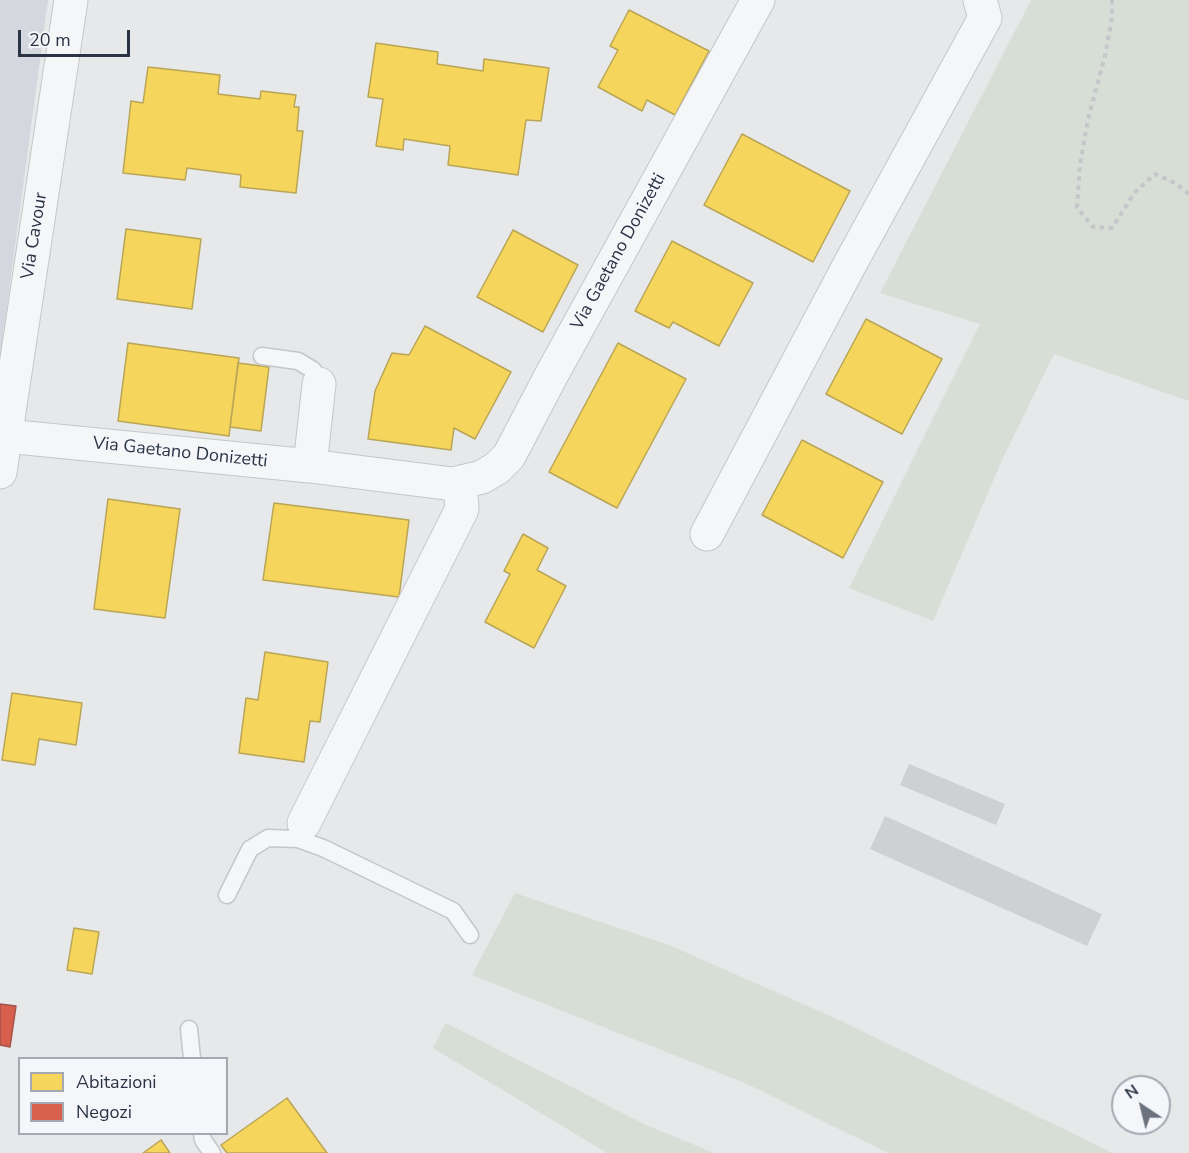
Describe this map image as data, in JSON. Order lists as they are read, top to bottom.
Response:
{
  "streets": {
    "street": ["Via Cavour", "Via Gaetano Donizetti"]
  },
  "crossings": [
    ["Via Cavour", "Via Gaetano Donizetti"]
  ],
  "legend": ["Abitazioni", "Negozi"],
  "scale_bar": "20 m",
  "north": "top left"
}
